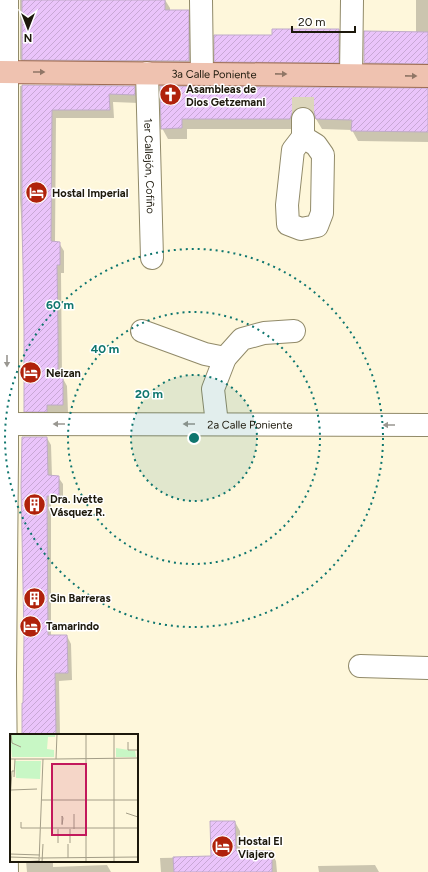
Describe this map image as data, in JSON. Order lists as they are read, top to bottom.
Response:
{
  "streets": {
    "main road": ["3a Calle Poniente"],
    "street": ["1er Callejón, Cofiño", "2a Calle Poniente"]
  },
  "crossings": [
    ["3a Calle Poniente", "1er Callejón, Cofiño"]
  ],
  "one_way": ["3a Calle Poniente", "2a Calle Poniente"],
  "places": {
    "church": ["Asambleas de Dios Getzemani"],
    "hotel": [
      "Hostal Imperial",
      "Neizan",
      "Tamarindo",
      "Hostal El Viajero"
    ],
    "building": ["Dra. Ivette Vásquez R.", "Sin Barreras"]
  },
  "scale_bar": "20 m",
  "north": "bottom",
  "rings": ["60 m", "40 m", "20 m"]
}
